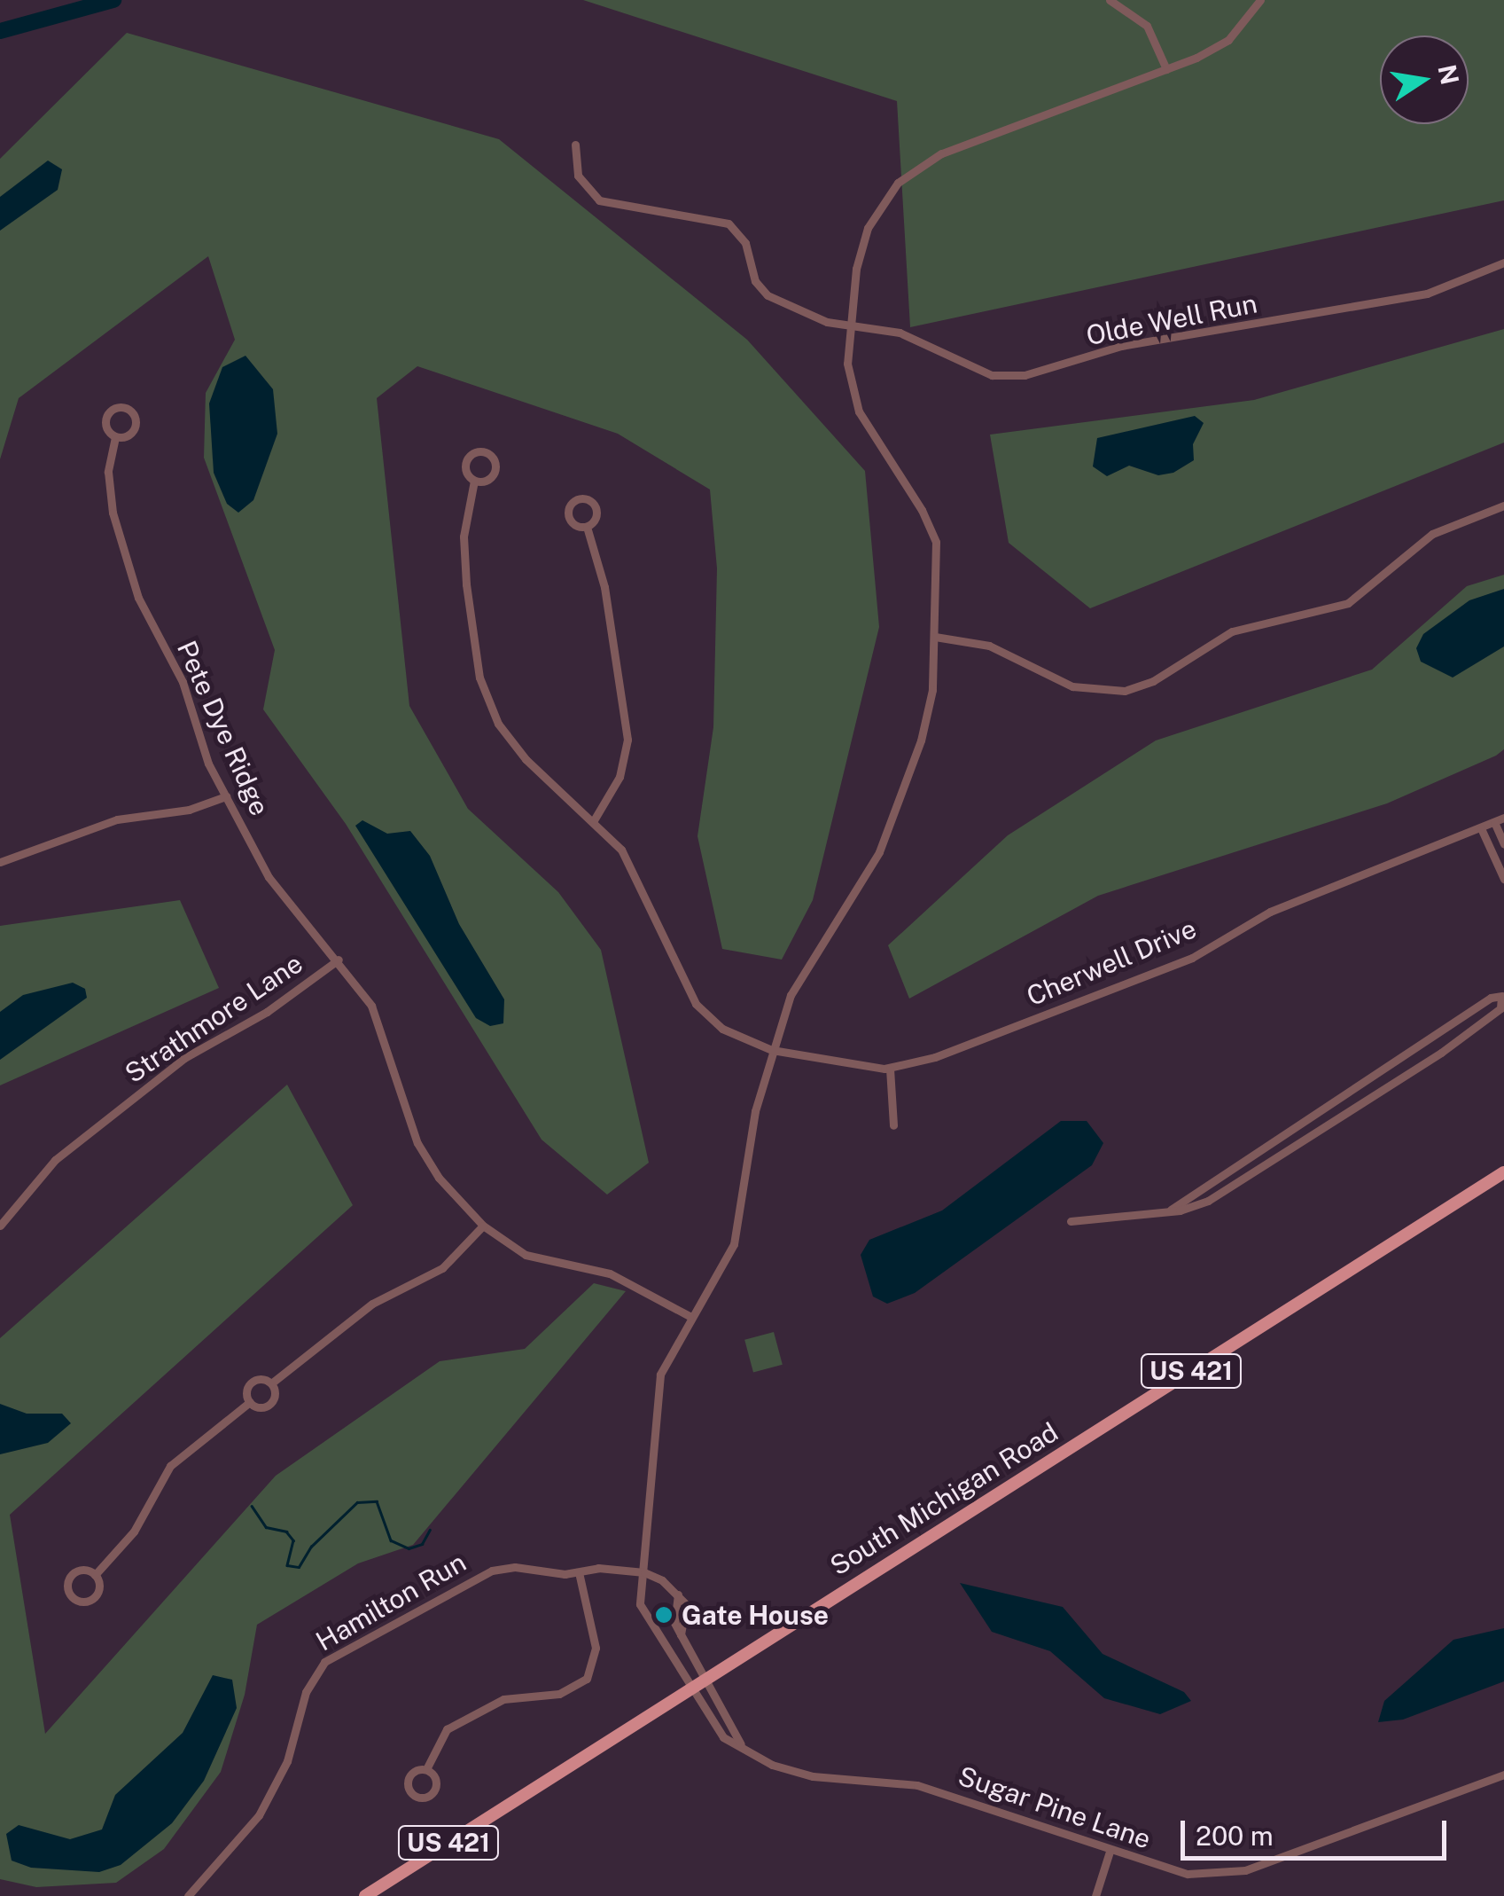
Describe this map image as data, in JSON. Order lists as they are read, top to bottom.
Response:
{
  "streets": {
    "main road": ["US 421", "South Michigan Road"],
    "street": [
      "Olde Well Run",
      "Pete Dye Ridge",
      "Cherwell Drive",
      "Strathmore Lane",
      "Hamilton Run",
      "Sugar Pine Lane"
    ]
  },
  "crossings": [
    ["Olde Well Run", "Sugar Pine Lane"],
    ["Pete Dye Ridge", "Strathmore Lane"],
    ["Pete Dye Ridge", "Sugar Pine Lane"],
    ["Cherwell Drive", "Sugar Pine Lane"],
    ["South Michigan Road", "Sugar Pine Lane"],
    ["Hamilton Run", "Sugar Pine Lane"]
  ],
  "places": ["Gate House"],
  "scale_bar": "200 m",
  "north": "right"
}
